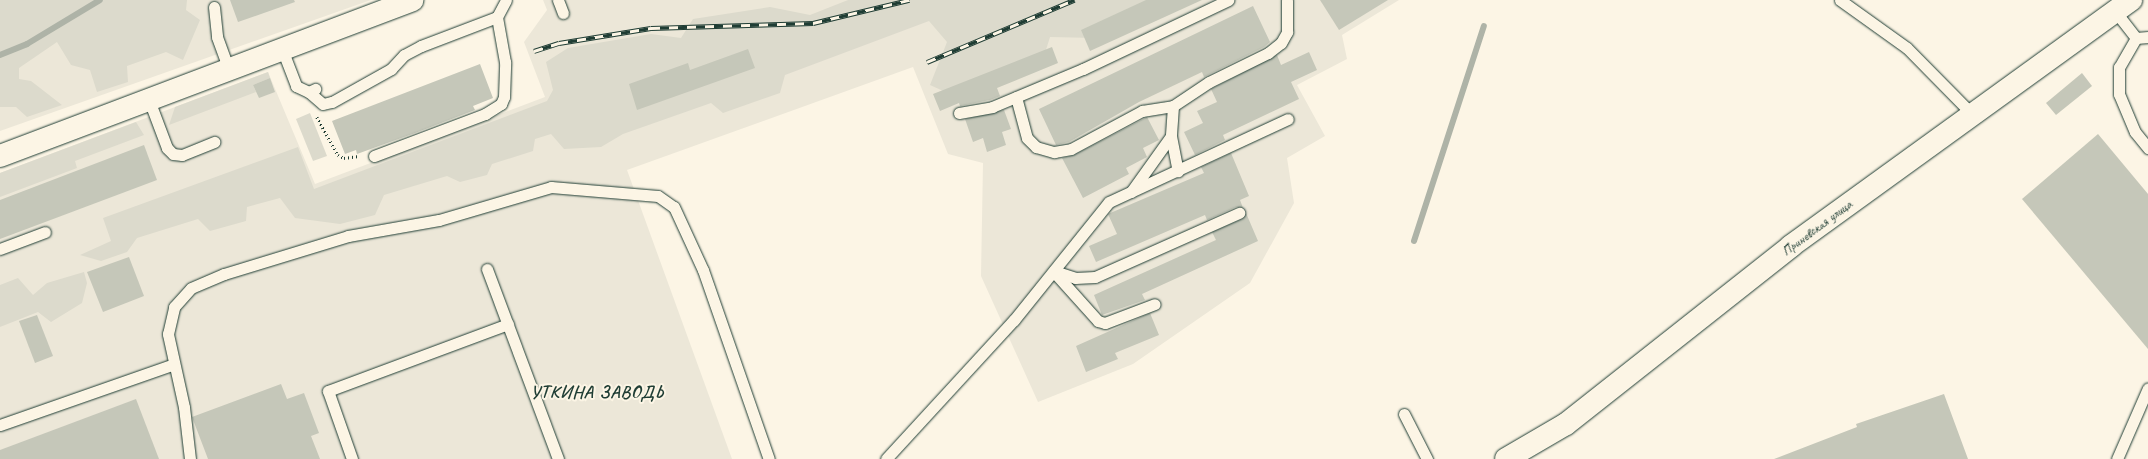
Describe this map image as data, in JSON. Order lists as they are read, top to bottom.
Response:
{
  "streets": {
    "street": ["Приневская улица"]
  },
  "districts": ["УТКИНА ЗАВОДЬ"]
}
